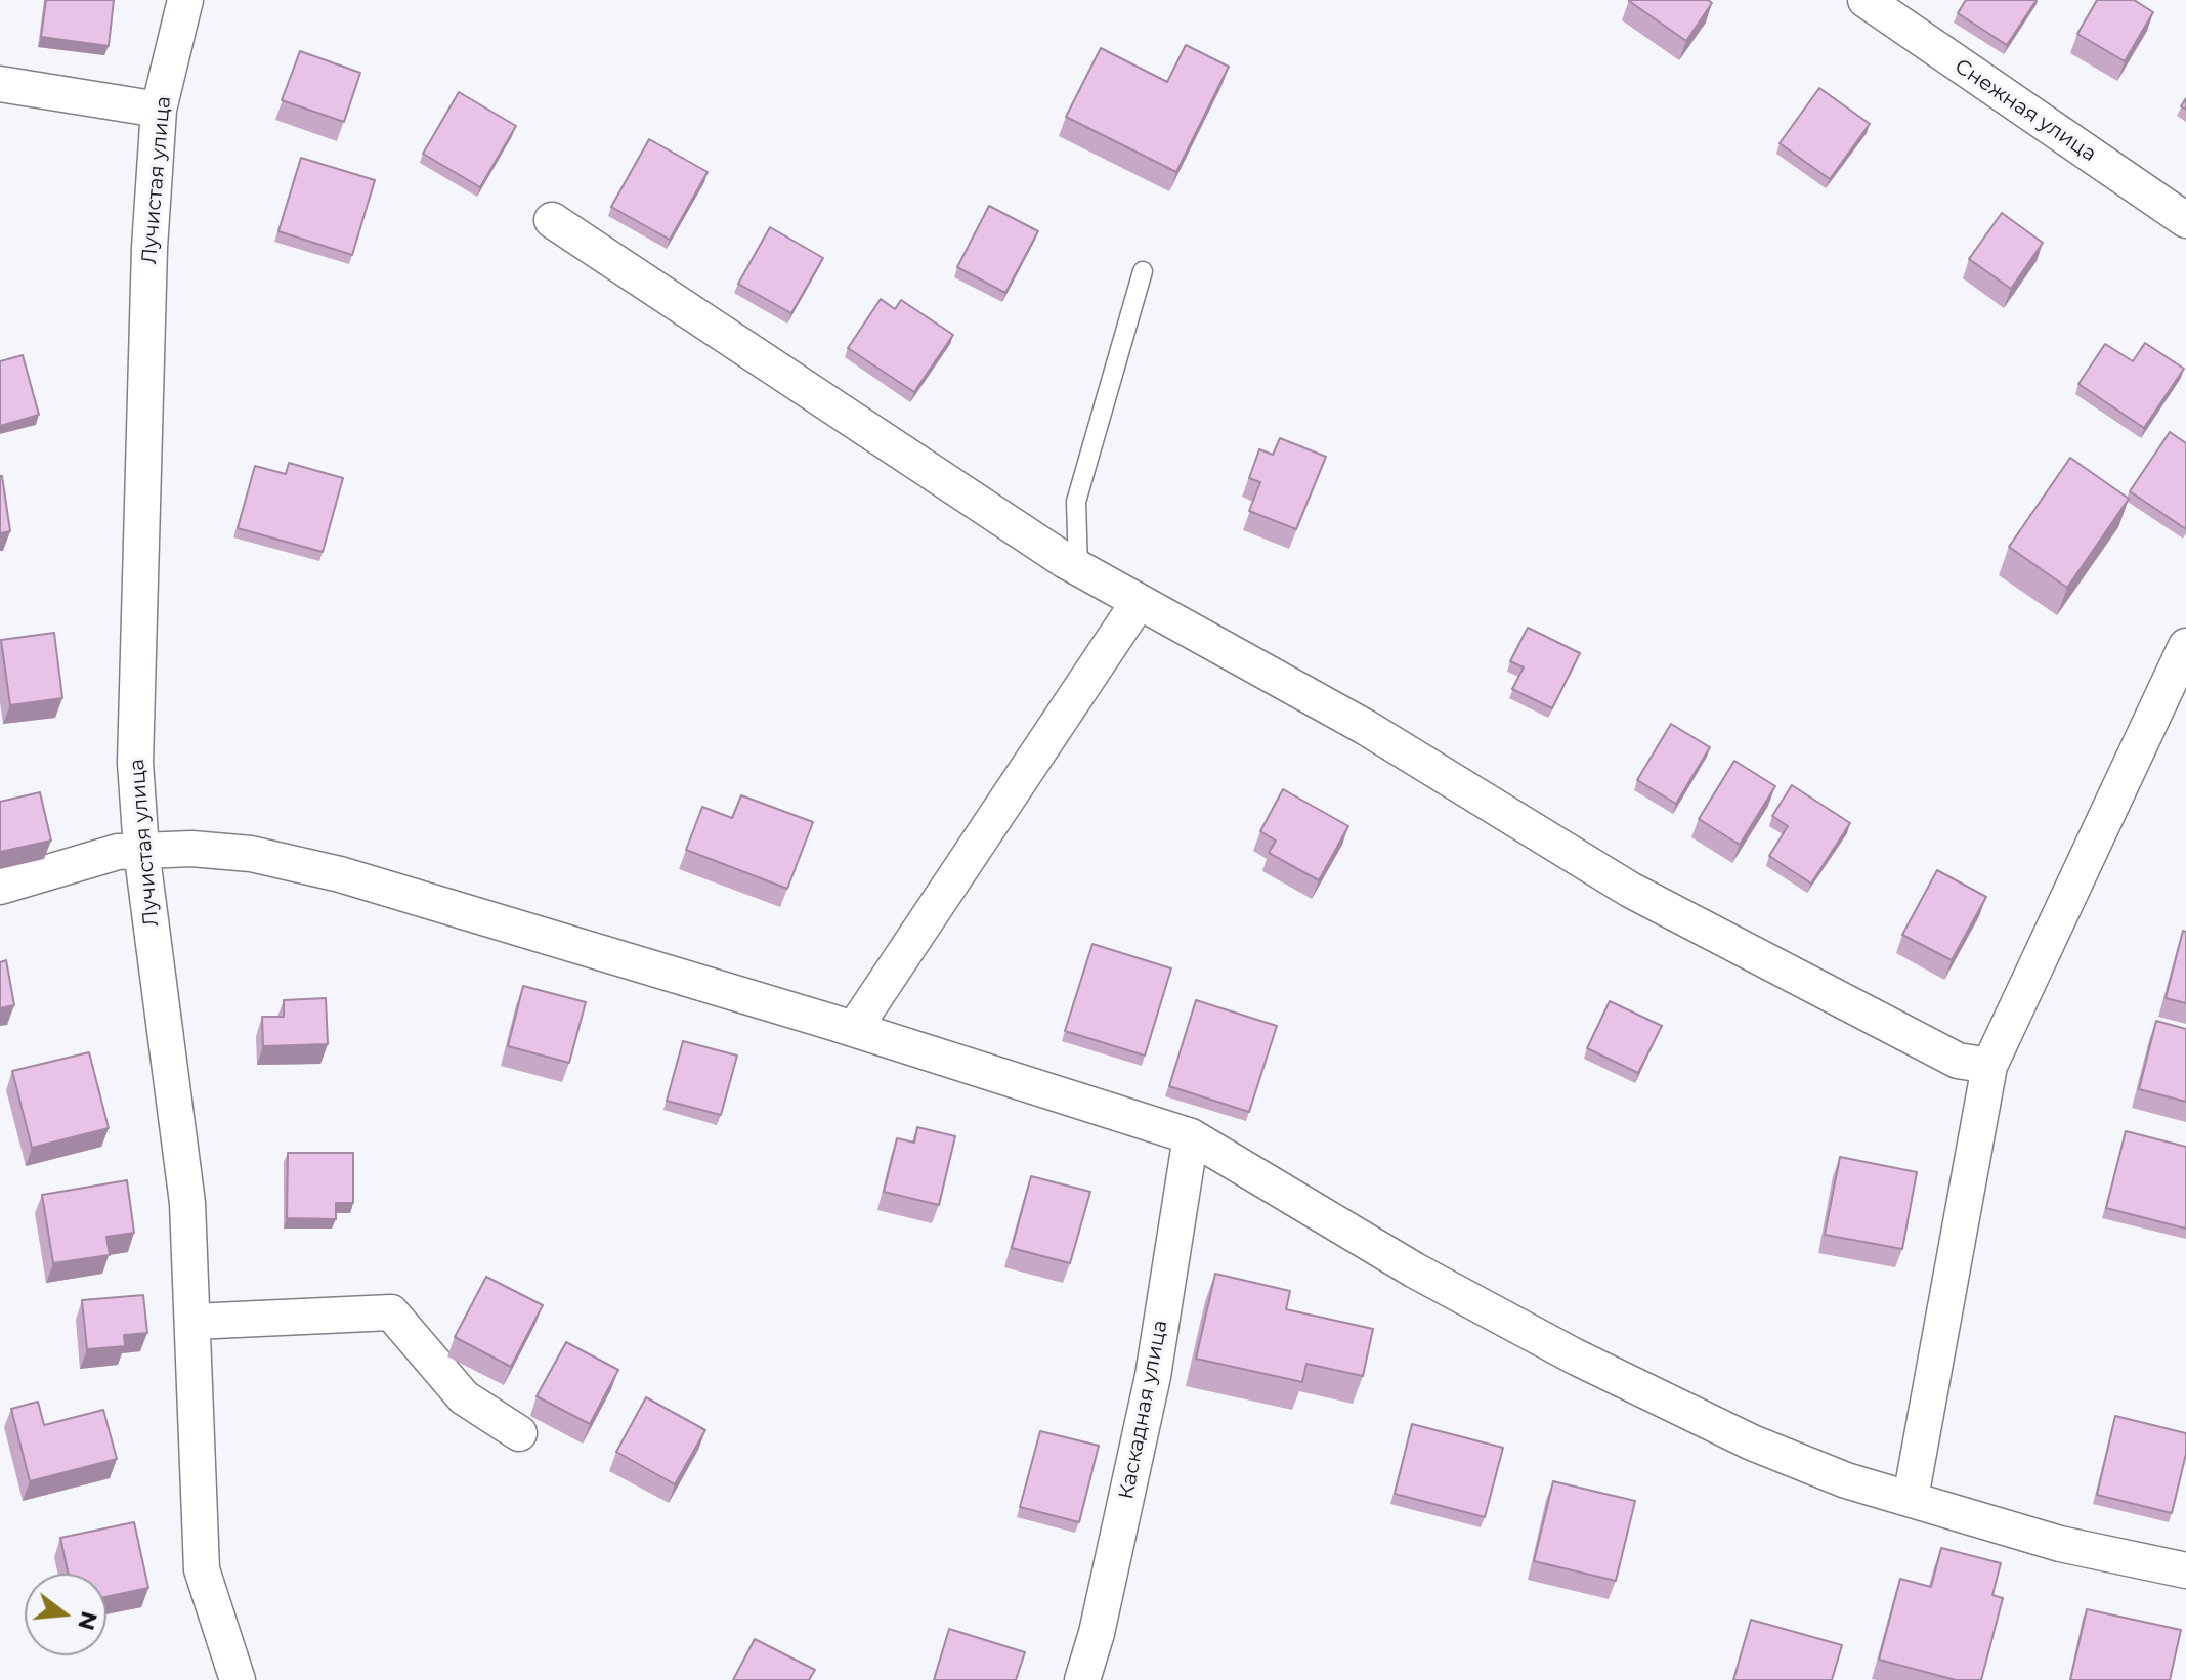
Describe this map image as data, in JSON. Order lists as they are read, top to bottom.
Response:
{
  "streets": {
    "street": ["Снежная улица", "Лучистая улица", "Каскадная улица"]
  },
  "north": "right"
}
